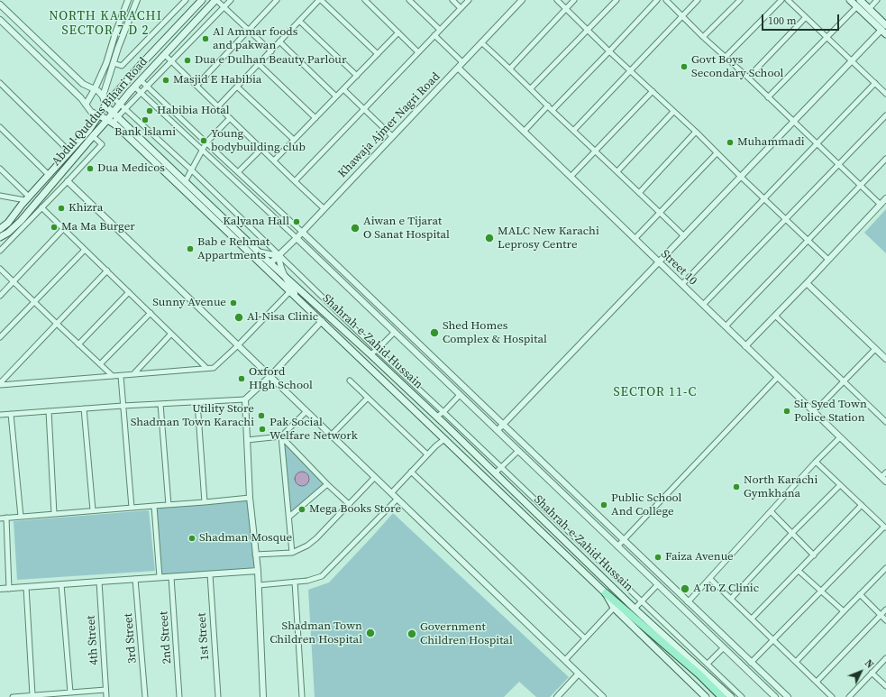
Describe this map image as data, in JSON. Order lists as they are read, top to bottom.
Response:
{
  "streets": {
    "main road": ["Abdul Quddus Bihari Road", "Shahrah-e-Zahid Hussain"],
    "street": [
      "Khawaja Ajmer Nagri Road",
      "Street 10",
      "1st Street",
      "2nd Street",
      "3rd Street",
      "4th Street"
    ]
  },
  "crossings": [
    ["Abdul Quddus Bihari Road", "Shahrah-e-Zahid Hussain"],
    ["Khawaja Ajmer Nagri Road", "Street 10"],
    ["Khawaja Ajmer Nagri Road", "Shahrah-e-Zahid Hussain"]
  ],
  "districts": ["NORTH KARACHI SECTOR 7 D 2", "SECTOR 11-C"],
  "places": [
    "Al Ammar foods and pakwan",
    "Dua e Dulhan Beauty Parlour",
    "Govt Boys Secondary School",
    "Masjid E Habibia",
    "Habibia Hotal",
    "Bank lslami",
    "Young bodybuilding club",
    "Muhammadi",
    "Dua Medicos",
    "Khizra",
    "Kalyana Hall",
    "Ma Ma Burger",
    "Aiwan e Tijarat O Sanat Hospital",
    "MALC New Karachi Leprosy Centre",
    "Bab e Rehmat Appartments",
    "Sunny Avenue",
    "Al-Nisa Clinic",
    "Shed Homes Complex & Hospital",
    "Oxford HIgh School",
    "Sir Syed Town Police Station",
    "Utility Store Shadman Town Karachi",
    "Pak Social Welfare Network",
    "North Karachi Gymkhana",
    "Public School And College",
    "Mega Books Store",
    "Shadman Mosque",
    "Faiza Avenue",
    "A To Z Clinic",
    "Shadman Town Children Hospital",
    "Government Children Hospital"
  ],
  "scale_bar": "100 m",
  "north": "top right"
}
